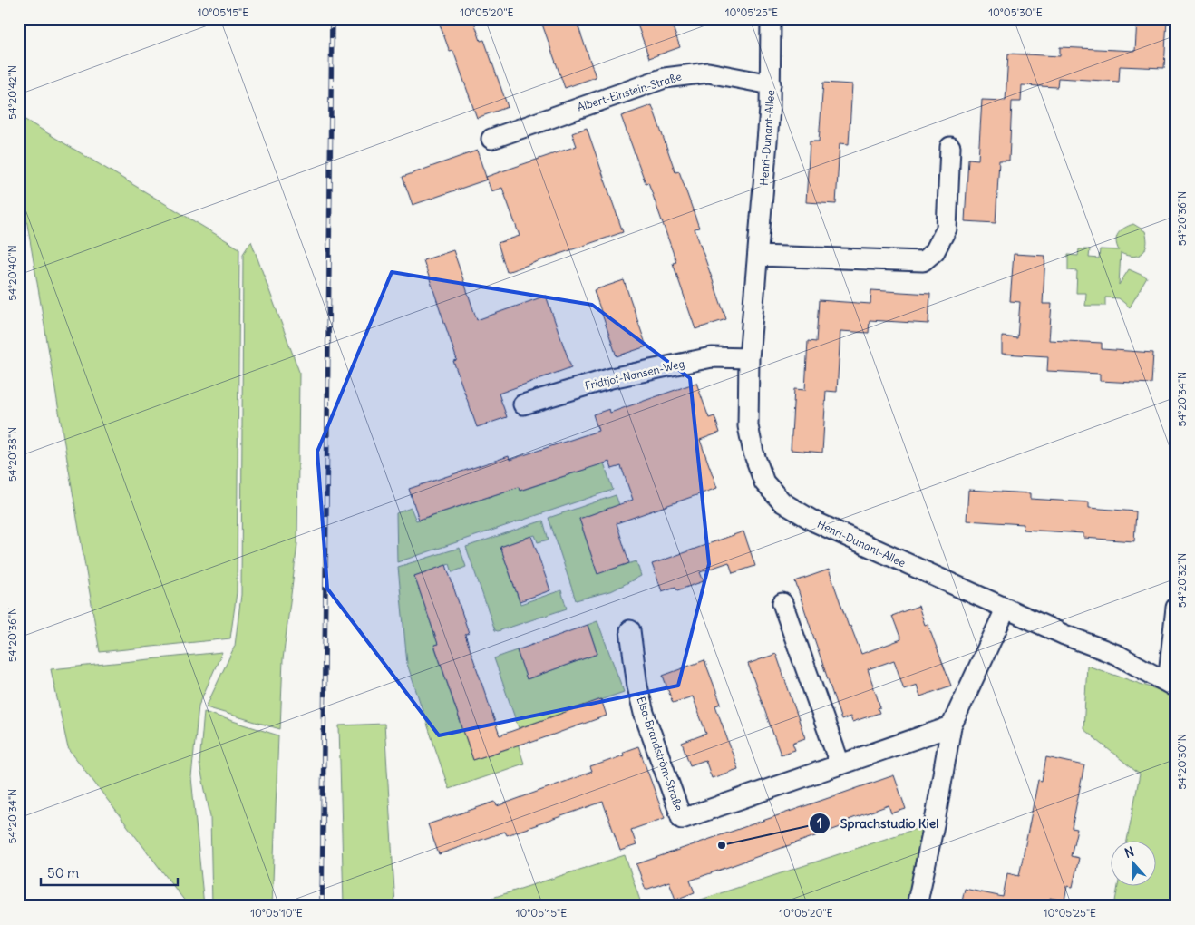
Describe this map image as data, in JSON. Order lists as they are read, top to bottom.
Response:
{
  "streets": {
    "street": [
      "Albert-Einstein-Straße",
      "Henri-Dunant-Allee",
      "Fridtjof-Nansen-Weg",
      "Elsa-Brandström-Straße"
    ]
  },
  "crossings": [
    ["Albert-Einstein-Straße", "Henri-Dunant-Allee"],
    ["Henri-Dunant-Allee", "Fridtjof-Nansen-Weg"]
  ],
  "places": ["Sprachstudio Kiel"],
  "scale_bar": "50 m",
  "north": "top",
  "coordinates": [
    "10°05'15\"E",
    "10°05'20\"E",
    "10°05'25\"E",
    "10°05'30\"E",
    "54°20'42\"N",
    "54°20'36\"N",
    "54°20'40\"N",
    "54°20'34\"N",
    "54°20'38\"N",
    "54°20'32\"N",
    "54°20'30\"N",
    "10°05'10\"E"
  ]
}
